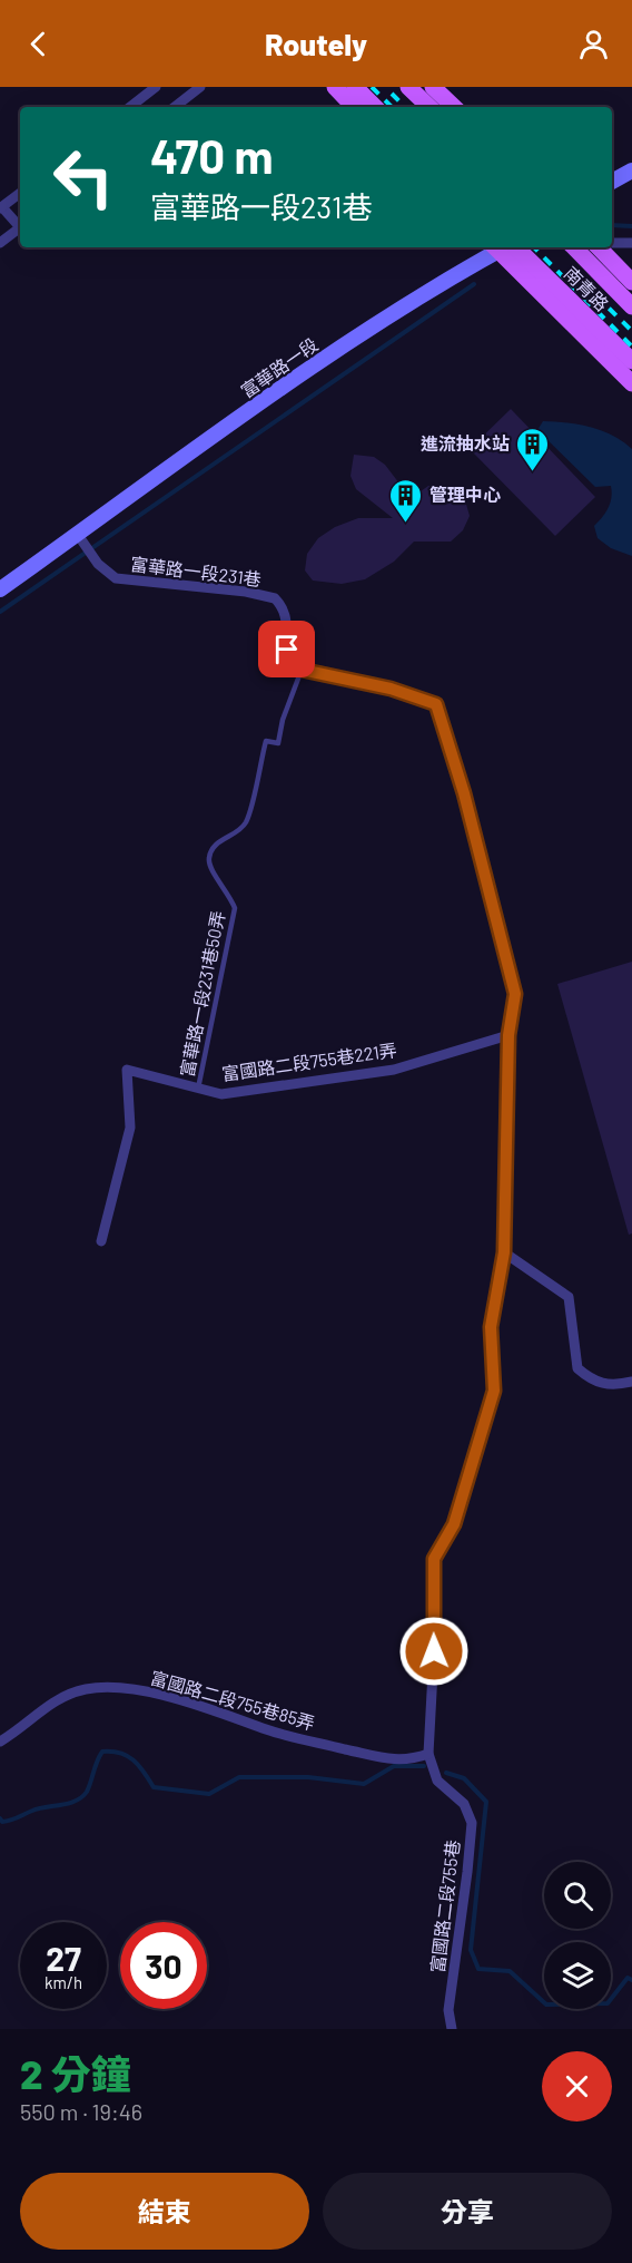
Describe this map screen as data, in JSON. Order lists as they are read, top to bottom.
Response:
{
  "streets": {
    "main road": ["南青路"],
    "street": [
      "富華路一段",
      "富華路一段231巷",
      "富國路二段755巷221弄",
      "富國路二段755巷85弄",
      "富國路二段755巷"
    ],
    "lane": ["富華路一段231巷50弄"]
  },
  "crossings": [
    ["富華路一段", "富華路一段231巷"],
    ["富華路一段231巷", "富華路一段231巷50弄"],
    ["富華路一段231巷", "富國路二段755巷"],
    ["富華路一段231巷50弄", "富國路二段755巷221弄"],
    ["富華路一段231巷50弄", "富國路二段755巷"],
    ["富國路二段755巷221弄", "富國路二段755巷"],
    ["富國路二段755巷85弄", "富國路二段755巷"]
  ],
  "places": {
    "building": ["進流抽水站", "管理中心"]
  },
  "page": {
    "header": "Routely",
    "turn": ["470 m", "富華路一段231巷"],
    "speed": "27 km/h",
    "limit": "30",
    "heading": ["2 分鐘", "550 m · 19:46"],
    "buttons": ["結束", "分享"]
  }
}
